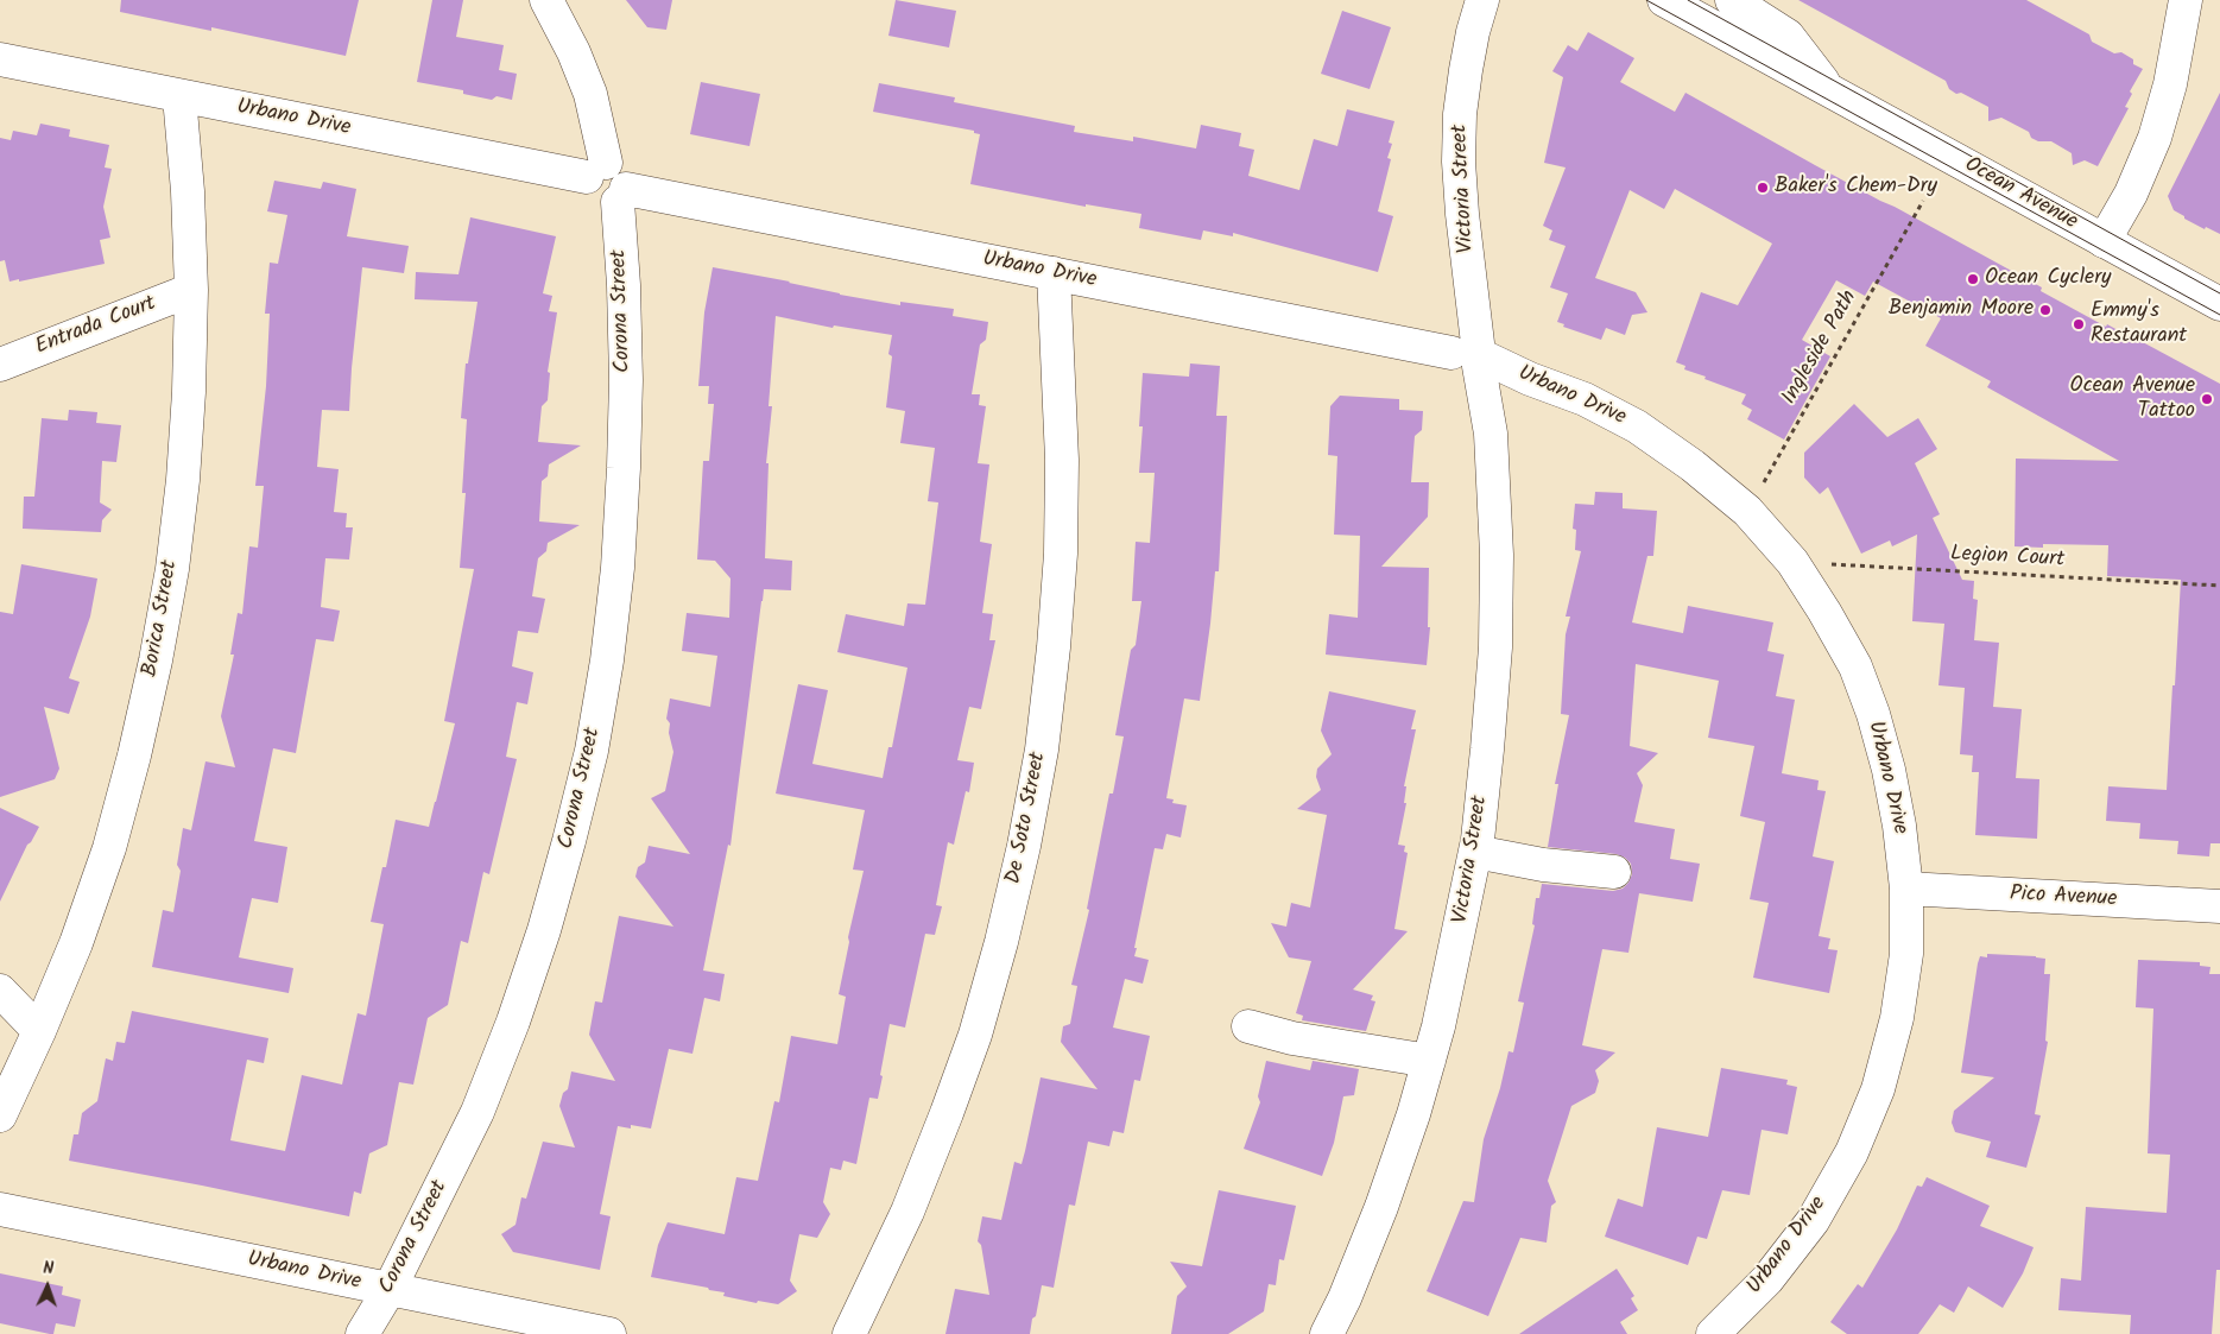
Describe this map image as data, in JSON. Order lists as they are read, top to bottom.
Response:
{
  "streets": {
    "street": [
      "Urbano Drive",
      "Victoria Street",
      "Ocean Avenue",
      "Corona Street",
      "Entrada Court",
      "Borica Street",
      "De Soto Street",
      "Pico Avenue"
    ],
    "path": ["Ingleside Path", "Legion Court"]
  },
  "crossings": [
    ["Urbano Drive", "Victoria Street"],
    ["Urbano Drive", "Corona Street"],
    ["Urbano Drive", "Ingleside Path"],
    ["Urbano Drive", "Legion Court"],
    ["Urbano Drive", "Borica Street"],
    ["Urbano Drive", "De Soto Street"],
    ["Urbano Drive", "Pico Avenue"],
    ["Entrada Court", "Borica Street"]
  ],
  "places": [
    "Baker's Chem-Dry",
    "Ocean Cyclery",
    "Benjamin Moore",
    "Emmy's Restaurant",
    "Ocean Avenue Tattoo"
  ],
  "north": "top"
}
